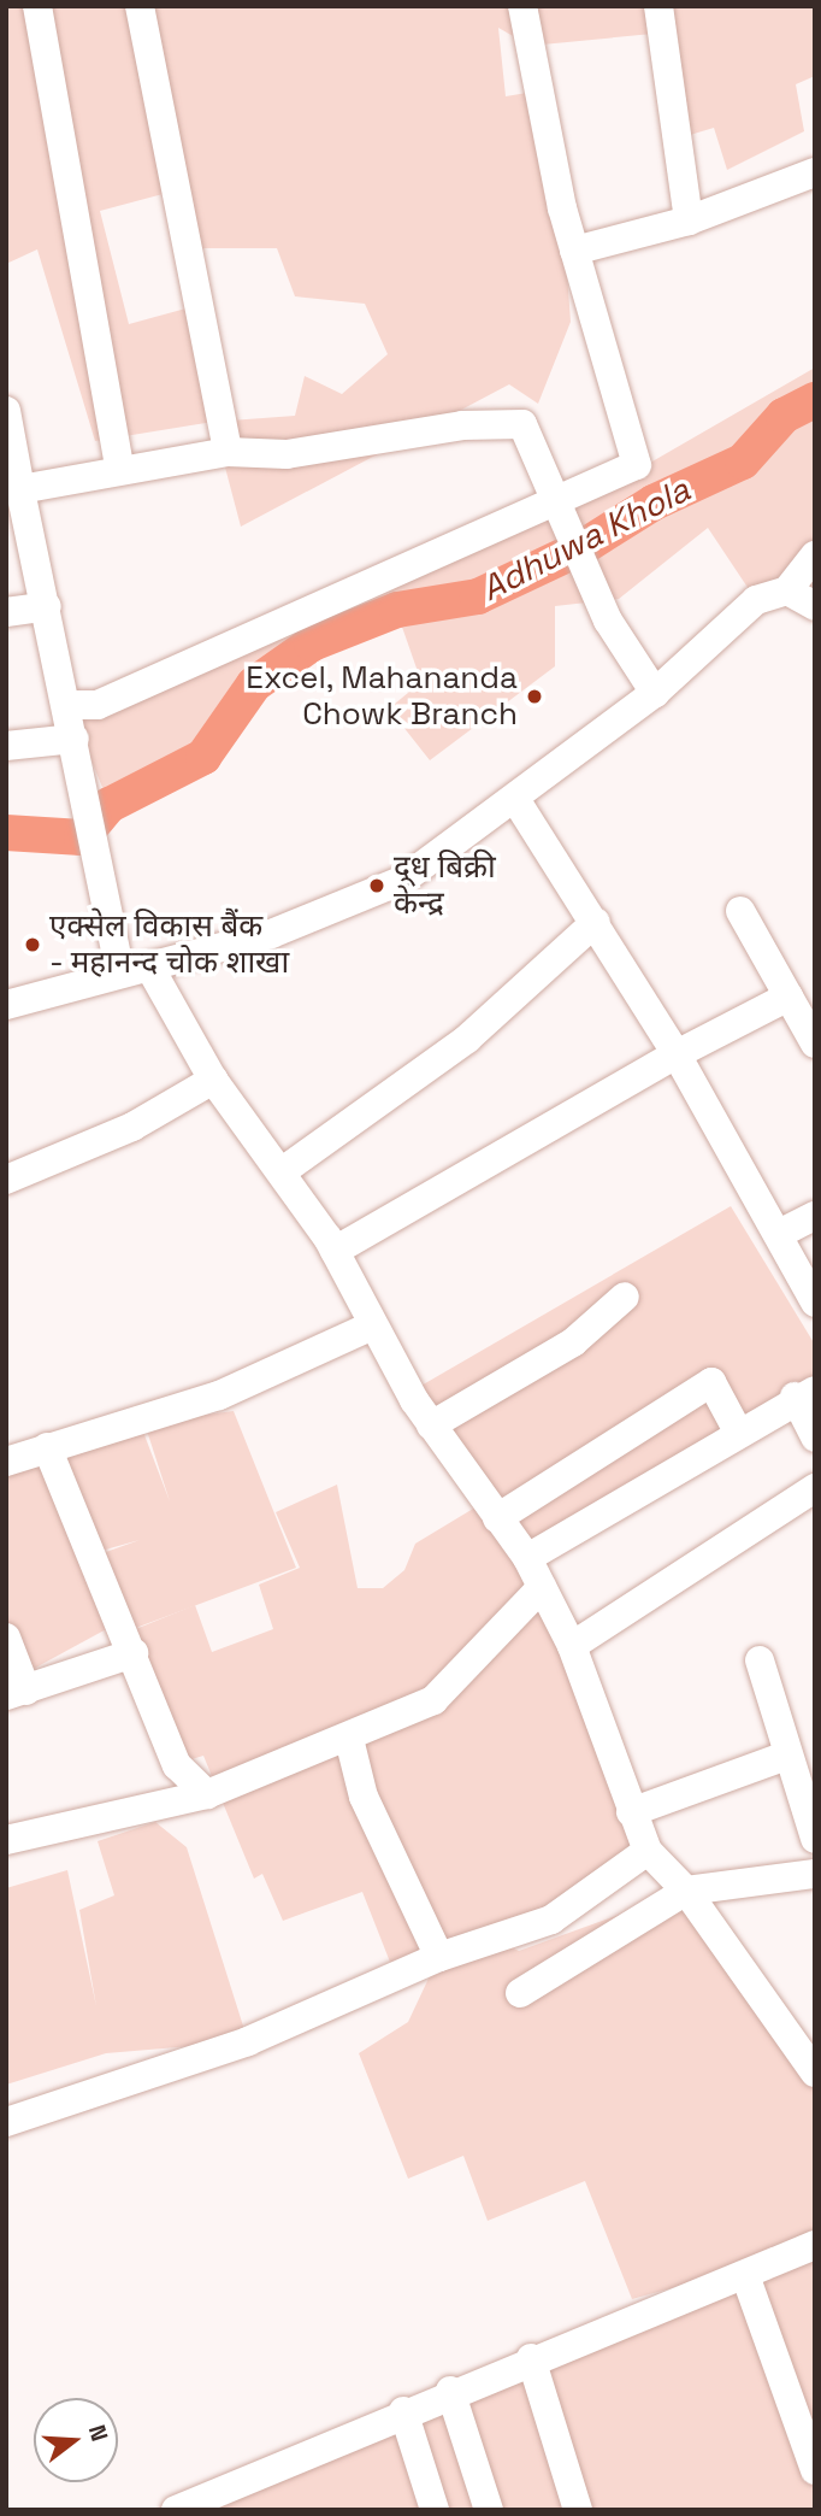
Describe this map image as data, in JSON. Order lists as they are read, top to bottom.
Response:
{
  "water": ["Adhuwa Khola"],
  "places": ["Excel, Mahananda Chowk Branch", "दूध बिक्री केन्द्र", "एक्सेल विकास बैंक - महानन्द चोक शाखा"],
  "north": "right"
}
